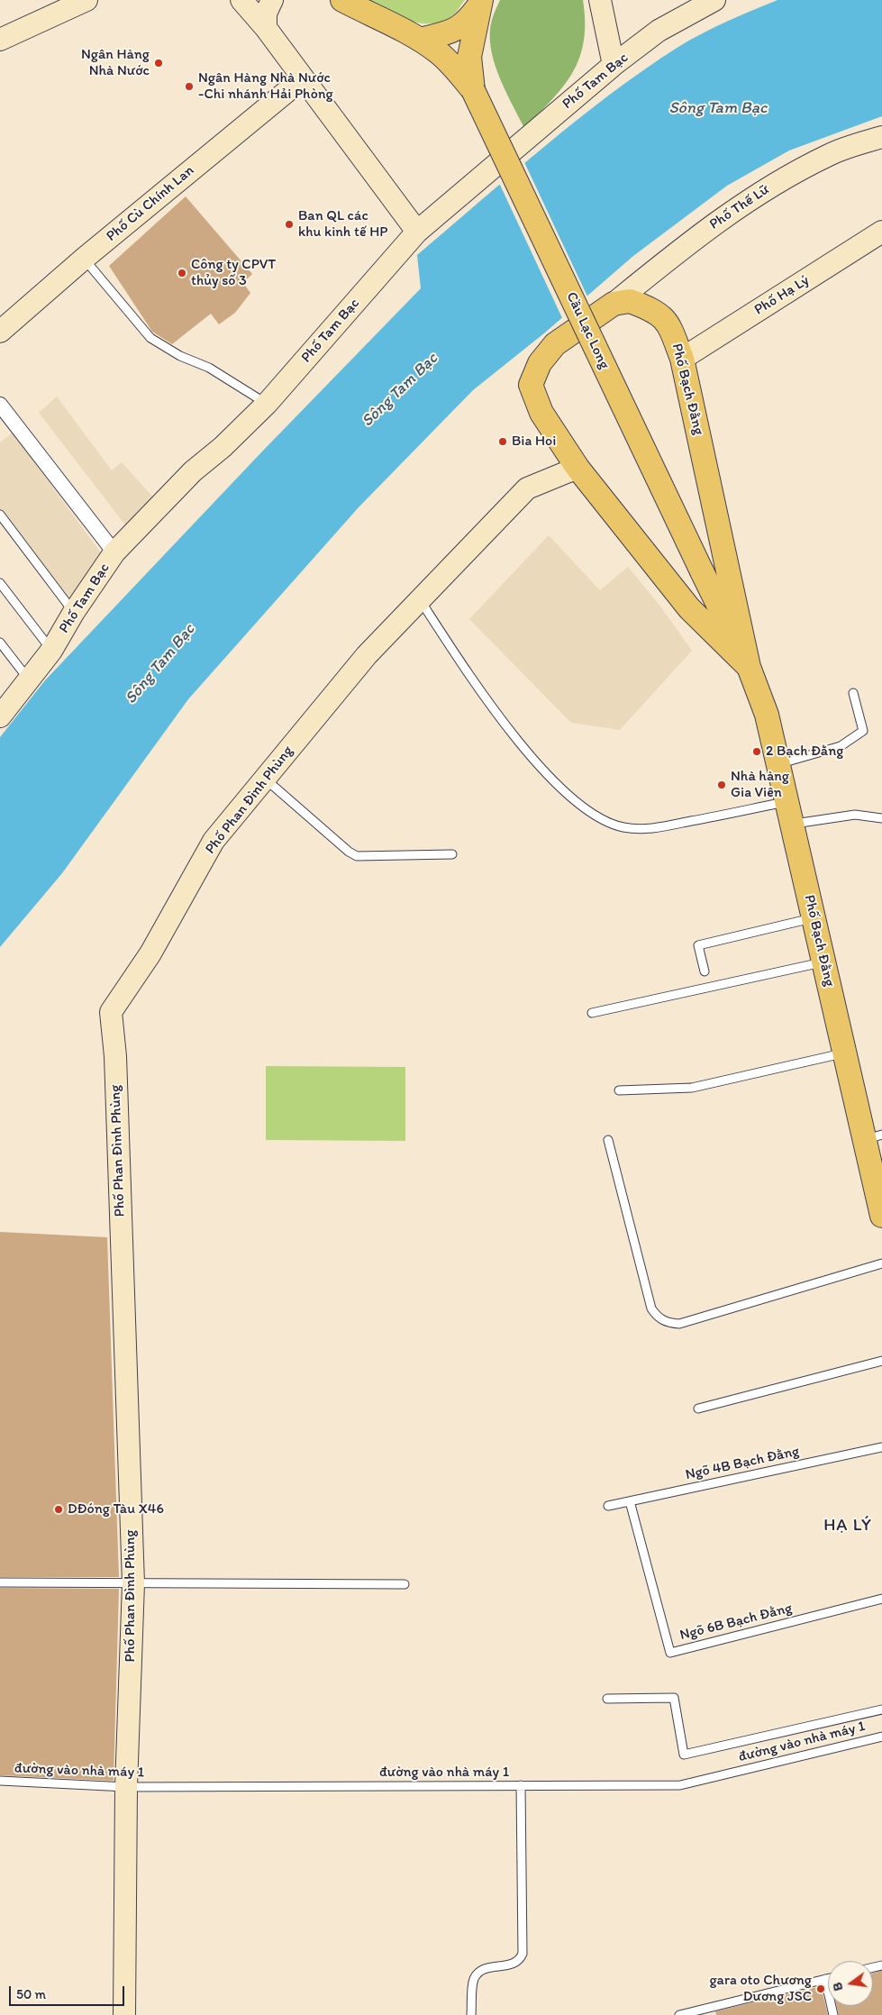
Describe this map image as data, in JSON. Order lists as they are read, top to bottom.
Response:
{
  "streets": {
    "main road": ["Cầu Lạc Long", "Phố Bạch Đằng"],
    "street": [
      "Phố Tam Bạc",
      "Phố Cù Chính Lan",
      "Phố Thế Lữ",
      "Phố Hạ Lý",
      "Phố Phan Đình Phùng"
    ],
    "lane": ["Ngõ 4B Bạch Đằng", "Ngõ 6B Bạch Đằng", "đường vào nhà máy 1"]
  },
  "crossings": [
    ["Phố Thế Lữ", "Phố Bạch Đằng"],
    ["Phố Hạ Lý", "Phố Bạch Đằng"],
    ["Cầu Lạc Long", "Phố Bạch Đằng"],
    ["Phố Bạch Đằng", "Phố Phan Đình Phùng"],
    ["Phố Phan Đình Phùng", "đường vào nhà máy 1"],
    ["Ngõ 4B Bạch Đằng", "Ngõ 6B Bạch Đằng"]
  ],
  "districts": ["HẠ LÝ"],
  "water": ["Sông Tam Bạc"],
  "places": [
    "Ngân Hàng Nhà Nước",
    "Ngân Hàng Nhà Nước -Chi nhánh Hải Phòng",
    "Ban QL các khu kinh tế HP",
    "Công ty CPVT thủy số 3",
    "Bia Hoi",
    "2 Bạch Đằng",
    "Nhà hàng Gia Viên",
    "DĐóng Tàu X46",
    "gara oto Chương Dương JSC"
  ],
  "scale_bar": "50 m",
  "north": "left"
}
